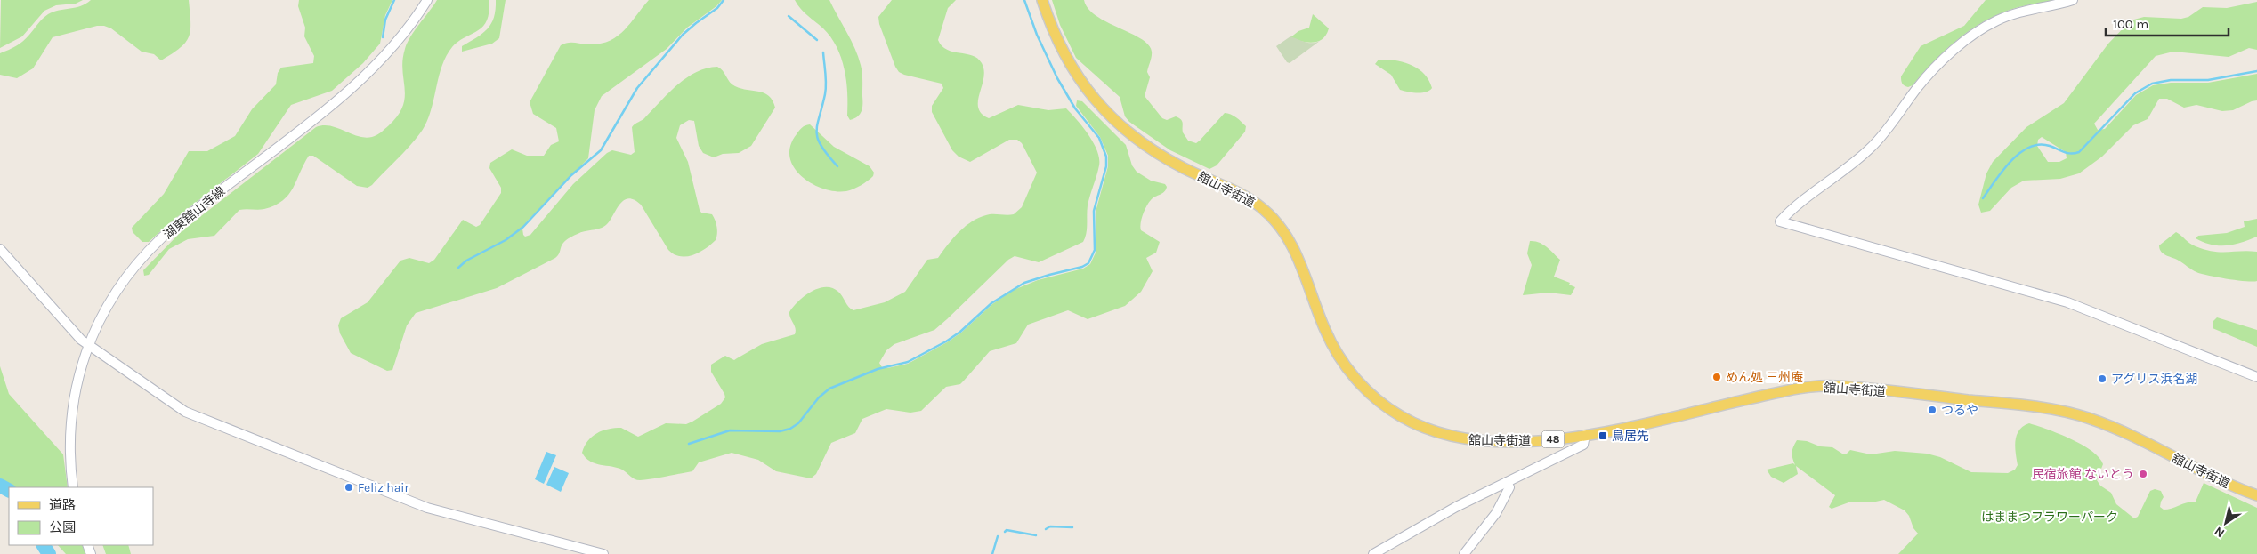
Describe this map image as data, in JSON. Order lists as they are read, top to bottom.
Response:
{
  "streets": {
    "main road": ["舘山寺街道", "48"],
    "street": ["湖東舘山寺線"]
  },
  "parks": ["はままつフラワーパーク"],
  "places": {
    "other": [
      "めん処 三州庵",
      "アグリス浜名湖",
      "つるや",
      "民宿旅館 ないとう",
      "Feliz hair"
    ],
    "transit": ["鳥居先"]
  },
  "legend": ["道路", "公園"],
  "scale_bar": "100 m",
  "north": "bottom left"
}
